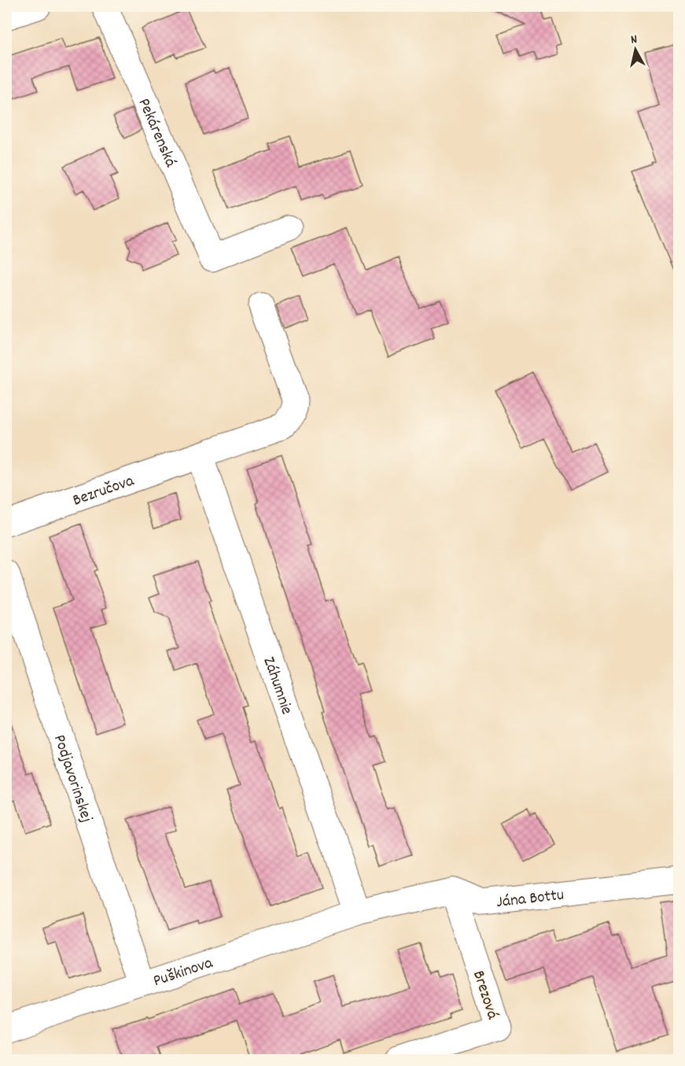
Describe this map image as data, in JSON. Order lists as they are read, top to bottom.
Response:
{
  "streets": {
    "street": [
      "Pekárenská",
      "Bezručova",
      "Záhumnie",
      "Podjavorinskej",
      "Jána Bottu",
      "Puškinova",
      "Brezová"
    ]
  },
  "crossings": [
    ["Bezručova", "Záhumnie"],
    ["Záhumnie", "Puškinova"],
    ["Podjavorinskej", "Puškinova"],
    ["Jána Bottu", "Brezová"]
  ],
  "north": "top"
}
